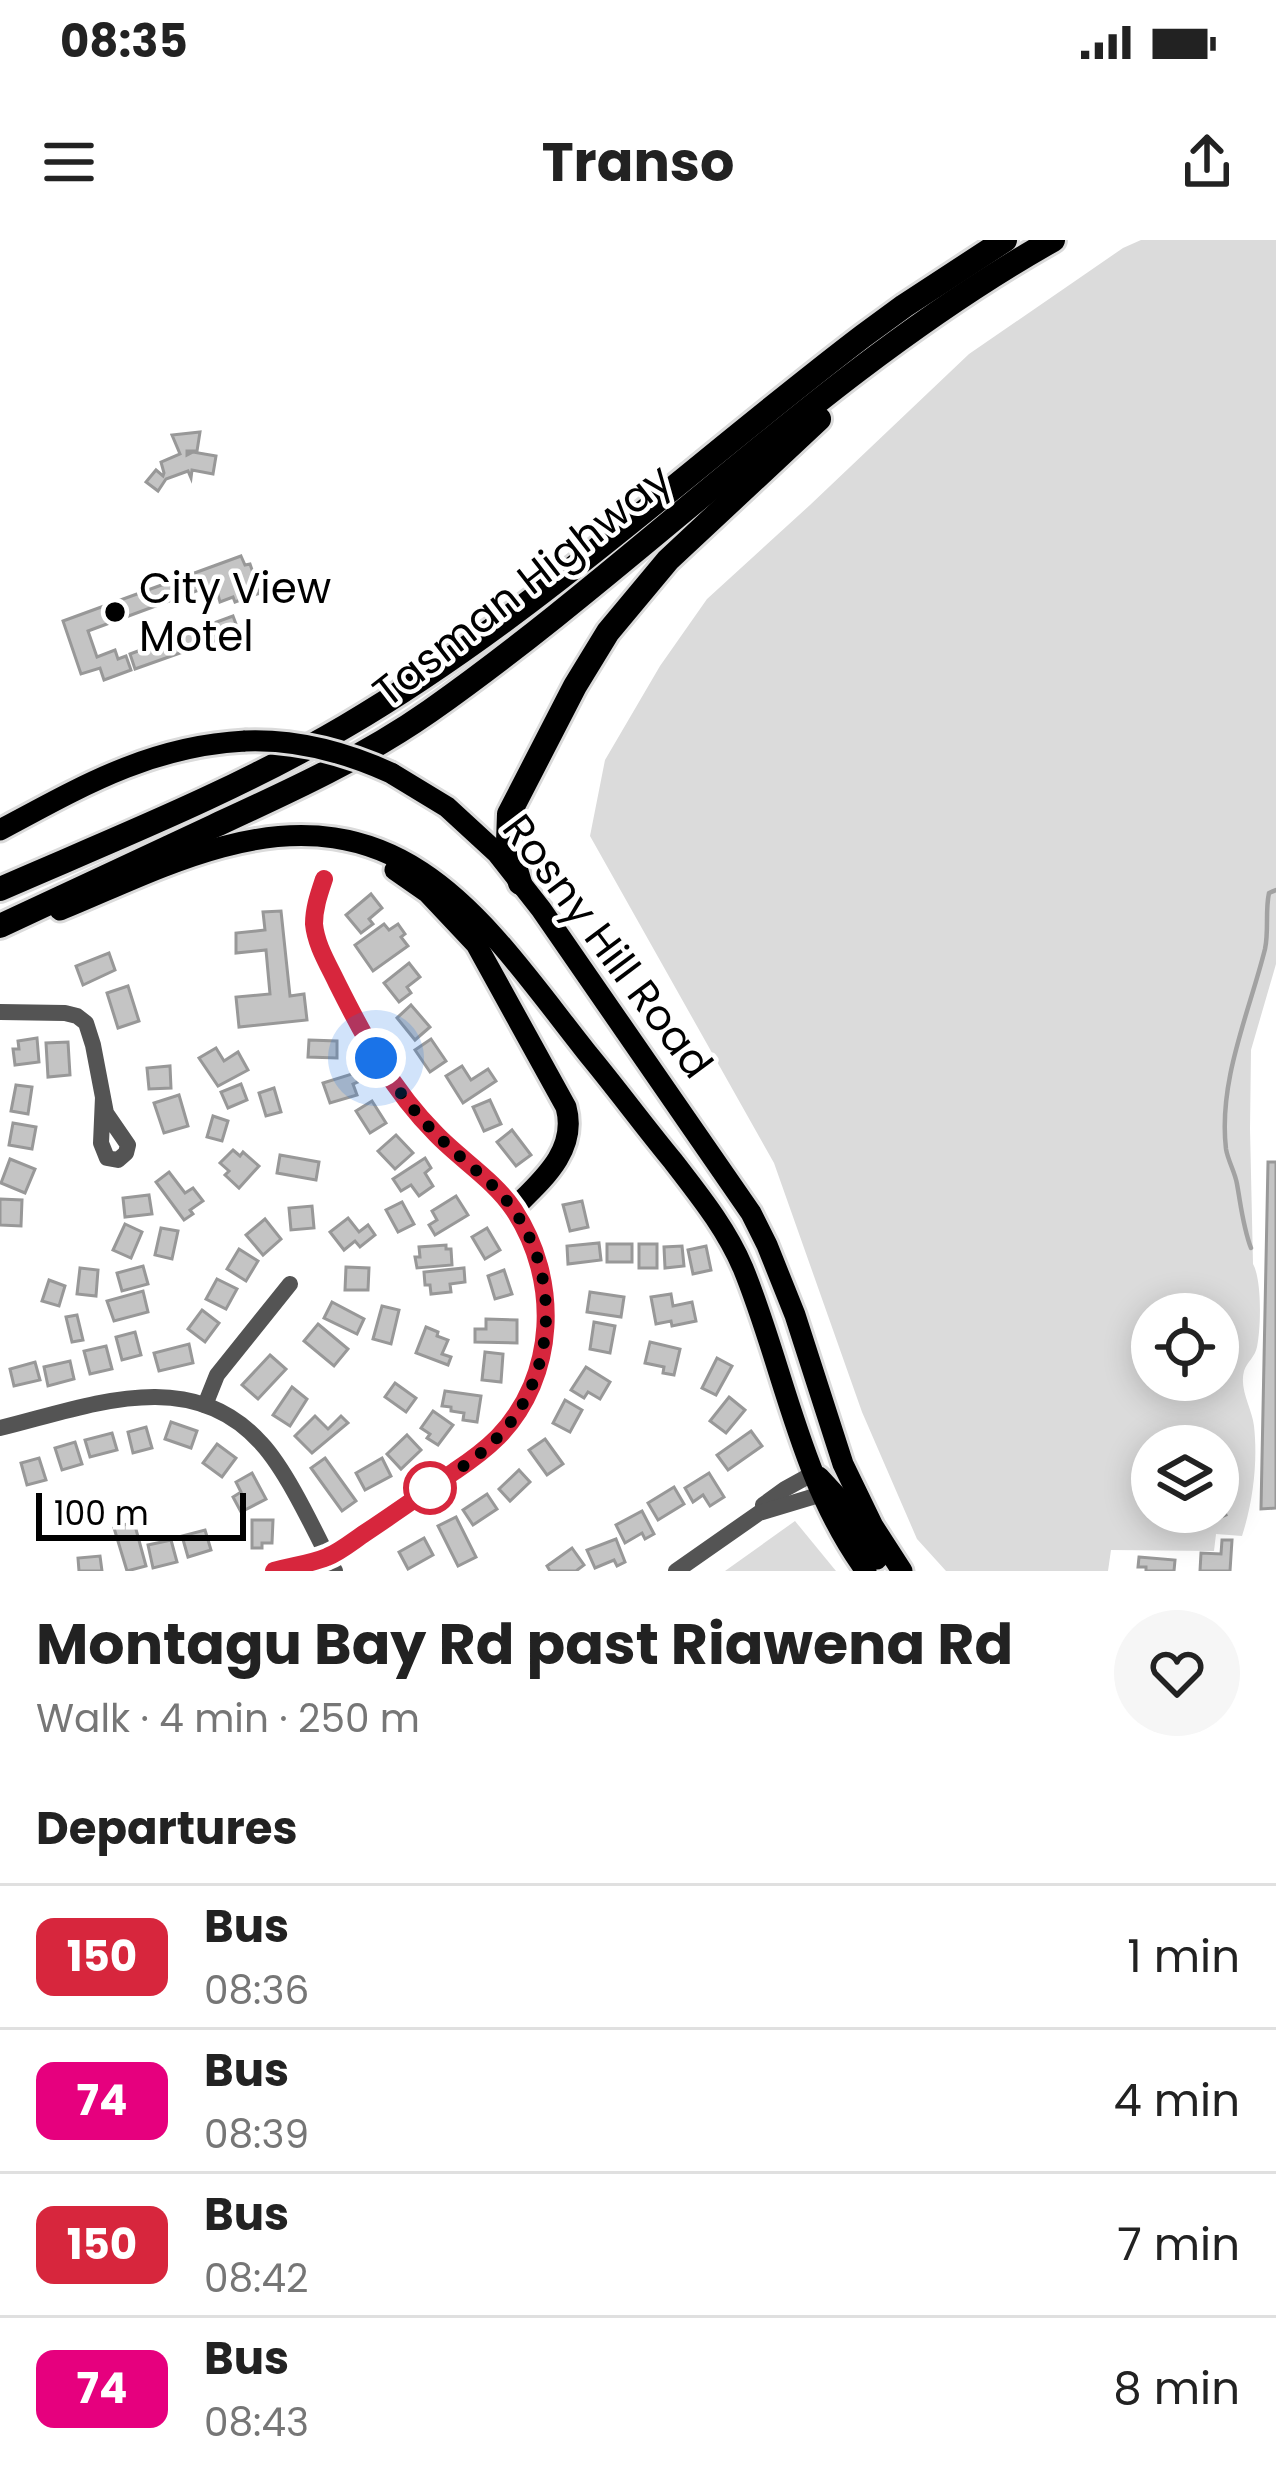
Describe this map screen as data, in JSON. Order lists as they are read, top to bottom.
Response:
{
  "streets": {
    "highway": ["Tasman Highway"],
    "main road": ["Rosny Hill Road"]
  },
  "crossings": [
    ["Tasman Highway", "Rosny Hill Road"]
  ],
  "places": ["City View Motel"],
  "lines": ["bus line 150"],
  "scale_bar": "100 m",
  "page": {
    "status": "08:35",
    "header": "Transo",
    "scale": "100 m",
    "heading": [
      ["Montagu Bay Rd past Riawena Rd", "Walk · 4 min · 250 m"],
      "Departures"
    ],
    "list": [
      {
        "mark": "150",
        "name": "Bus",
        "note": "08:36",
        "value": "1 min"
      },
      {
        "mark": "74",
        "name": "Bus",
        "note": "08:39",
        "value": "4 min"
      },
      {
        "mark": "150",
        "name": "Bus",
        "note": "08:42",
        "value": "7 min"
      },
      {
        "mark": "74",
        "name": "Bus",
        "note": "08:43",
        "value": "8 min"
      }
    ]
  }
}
